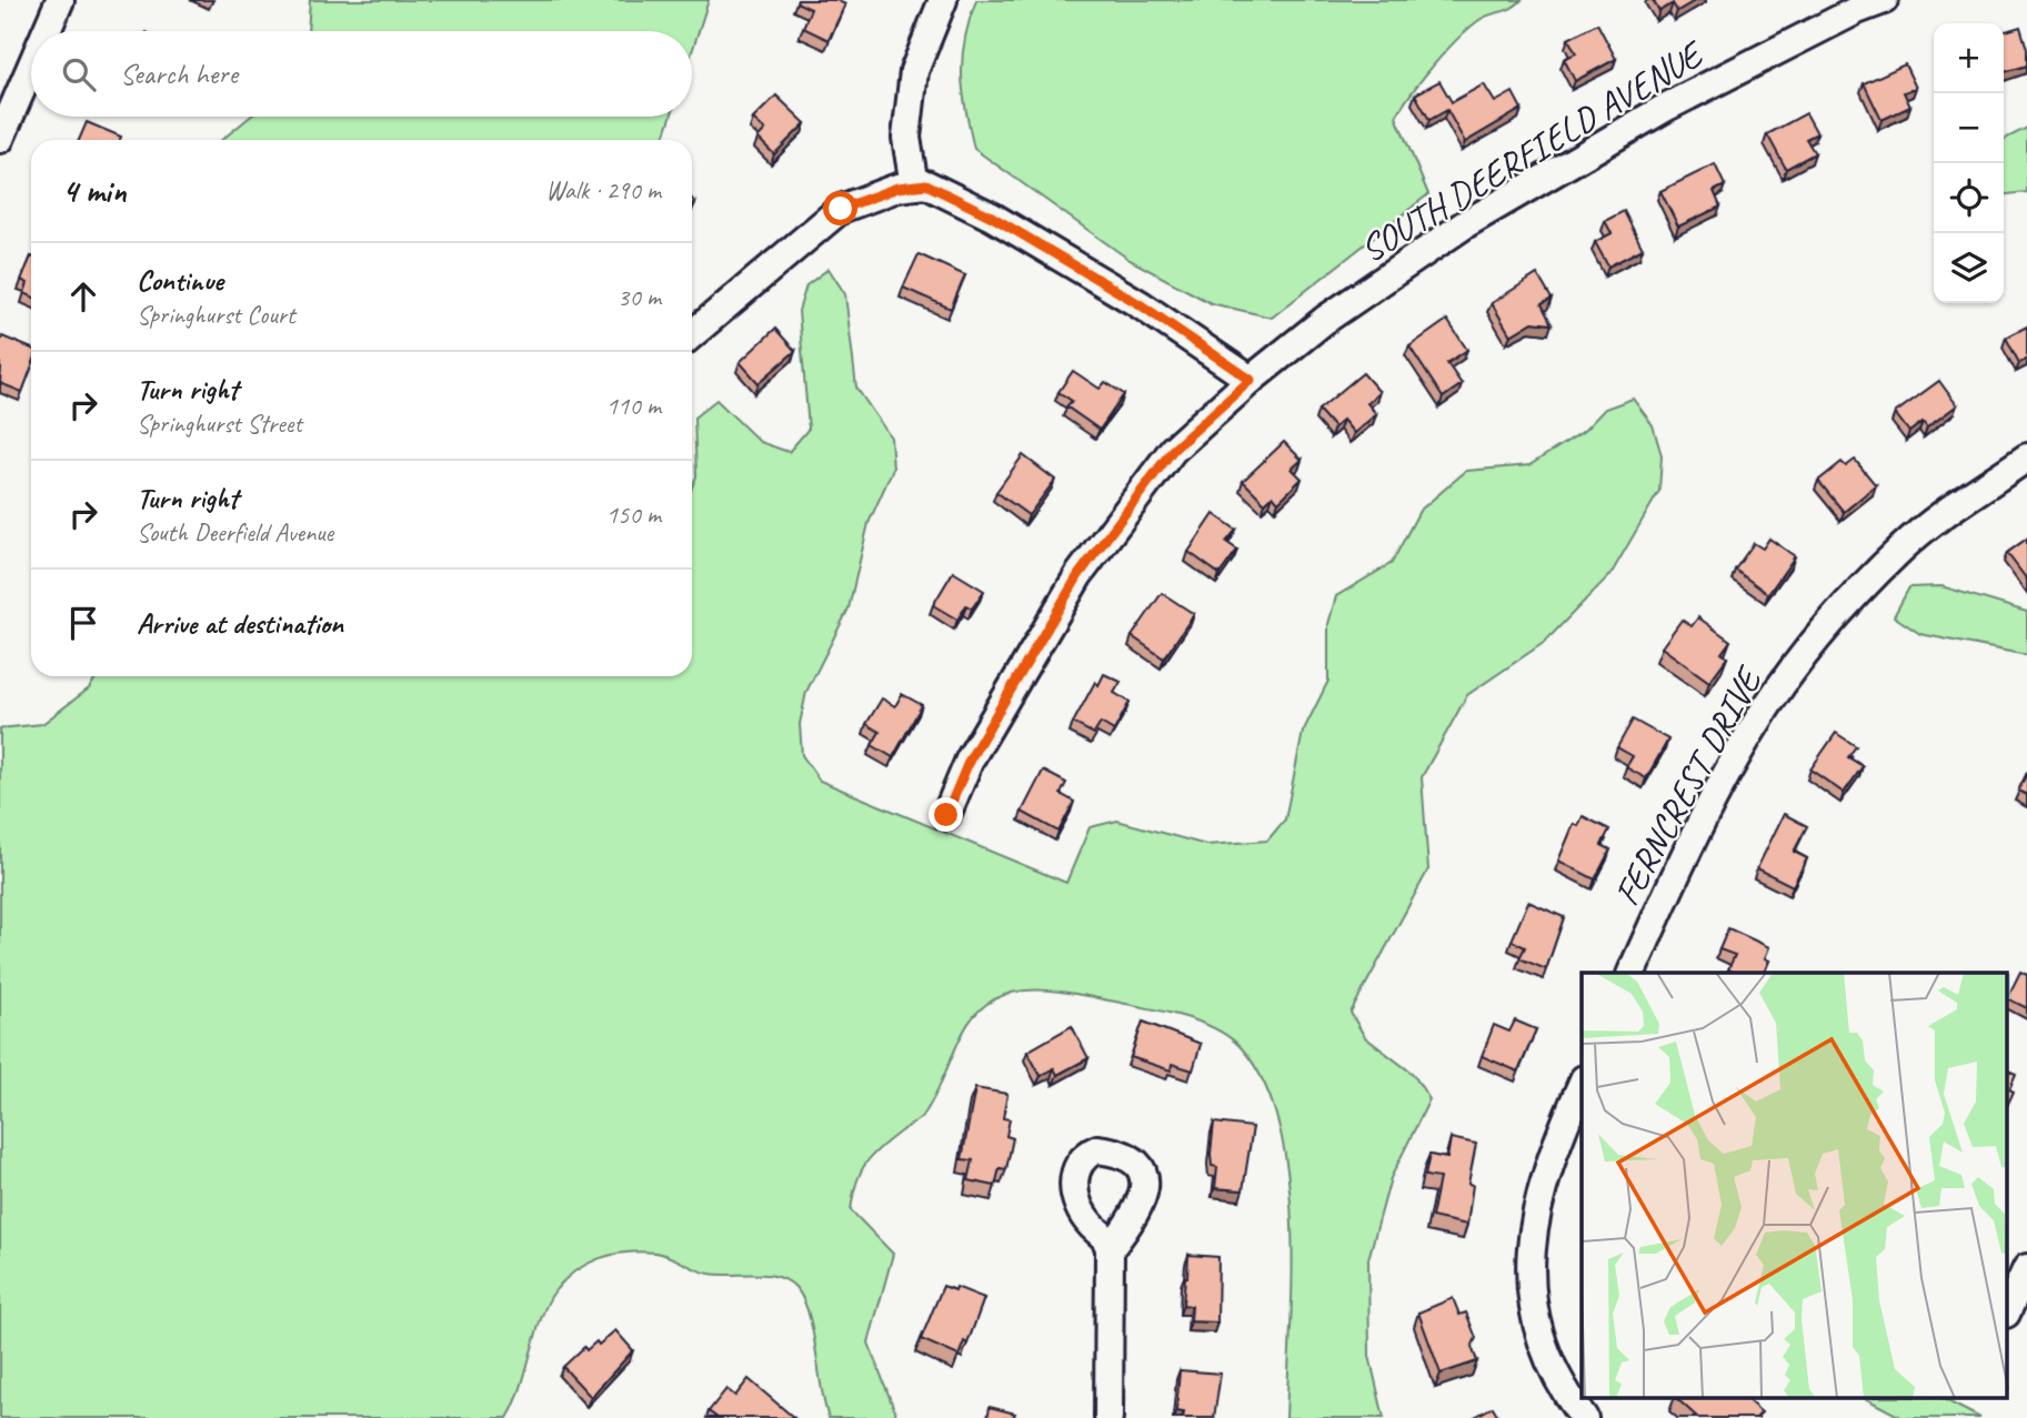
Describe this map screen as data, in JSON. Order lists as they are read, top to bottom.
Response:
{
  "streets": {
    "street": ["SOUTH DEERFIELD AVENUE", "FERNCREST DRIVE"]
  },
  "page": {
    "map_buttons": ["+", "−"],
    "search": "Search here",
    "heading": ["4 min", "Walk · 290 m"],
    "list": [
      ["Continue", "Springhurst Court", "30 m"],
      ["Turn right", "Springhurst Street", "110 m"],
      ["Turn right", "South Deerfield Avenue", "150 m"],
      "Arrive at destination"
    ]
  }
}
